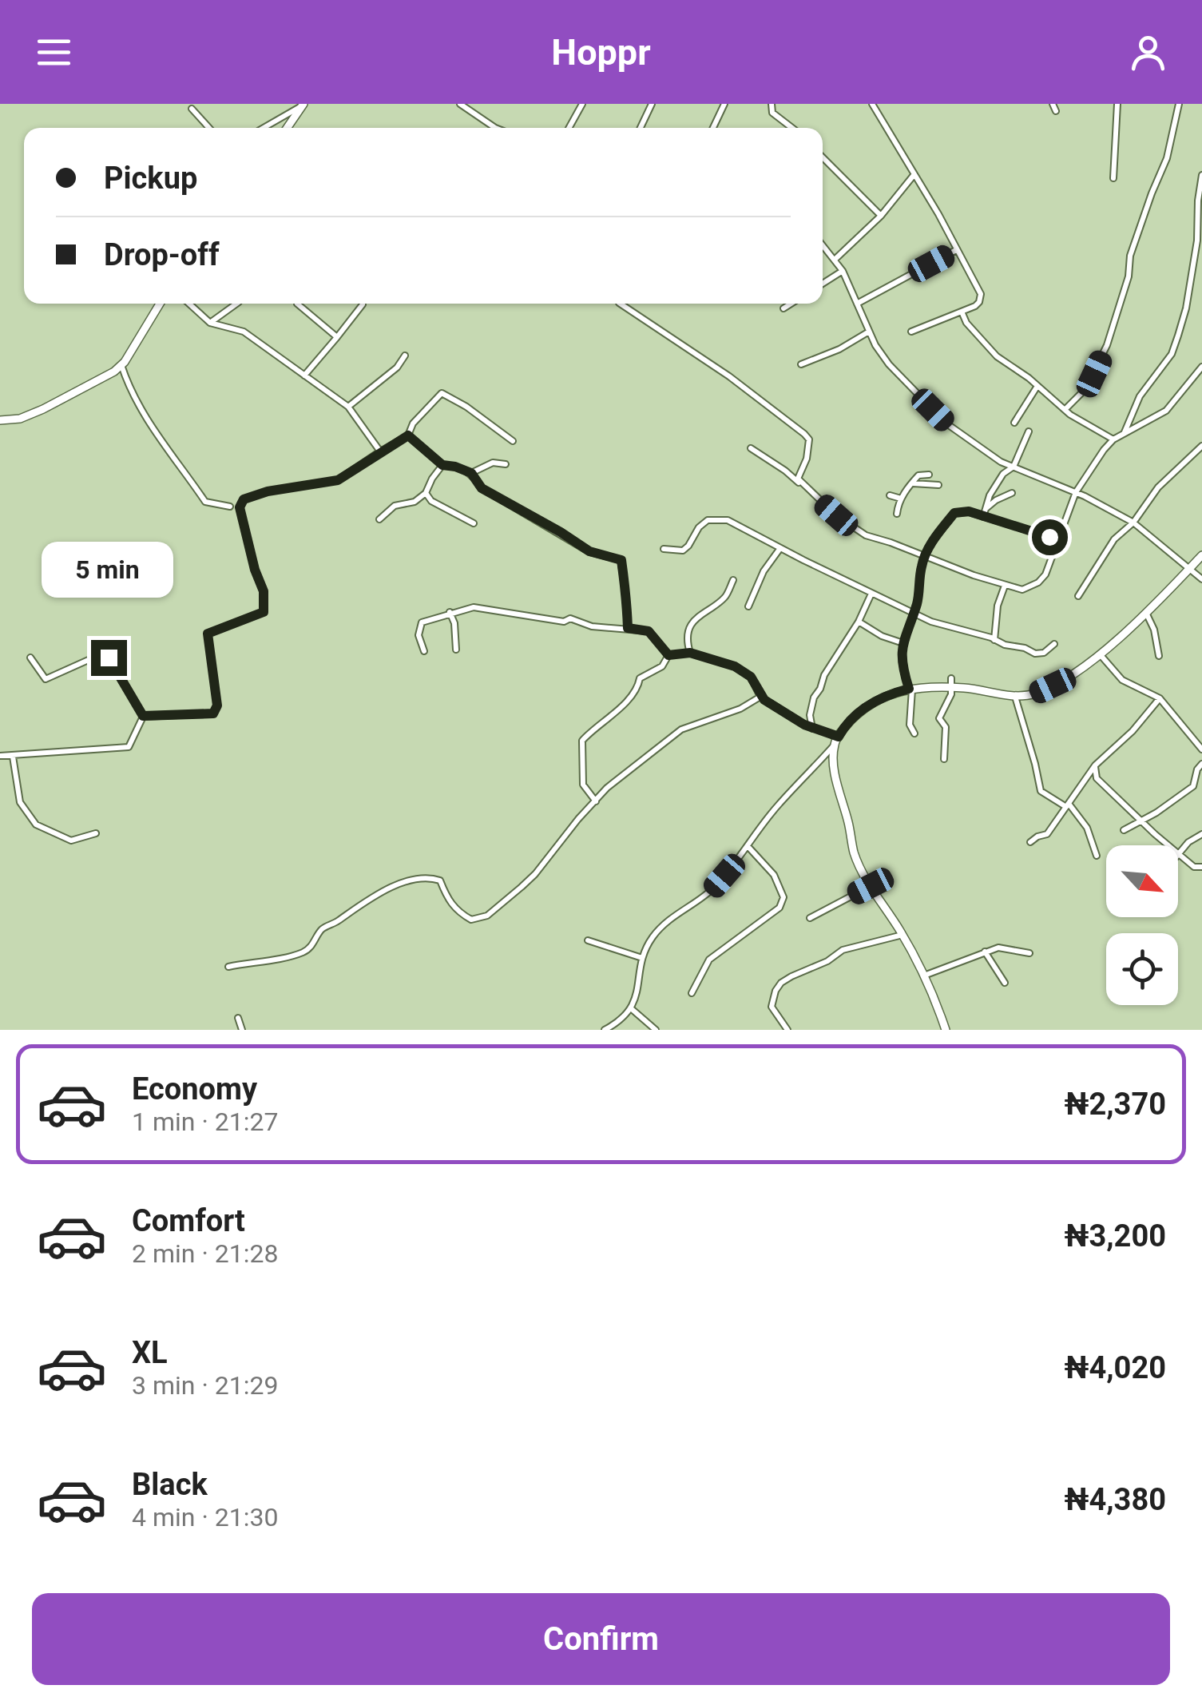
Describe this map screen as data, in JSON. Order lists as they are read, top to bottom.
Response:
{
  "north": "bottom right",
  "page": {
    "header": "Hoppr",
    "banner": ["Pickup", "Drop-off"],
    "bubble": "5 min",
    "list": [
      {
        "name": "Economy",
        "note": "1 min · 21:27",
        "value": "₦2,370"
      },
      {
        "name": "Comfort",
        "note": "2 min · 21:28",
        "value": "₦3,200"
      },
      {
        "name": "XL",
        "note": "3 min · 21:29",
        "value": "₦4,020"
      },
      {
        "name": "Black",
        "note": "4 min · 21:30",
        "value": "₦4,380"
      }
    ],
    "buttons": "Confirm"
  }
}
